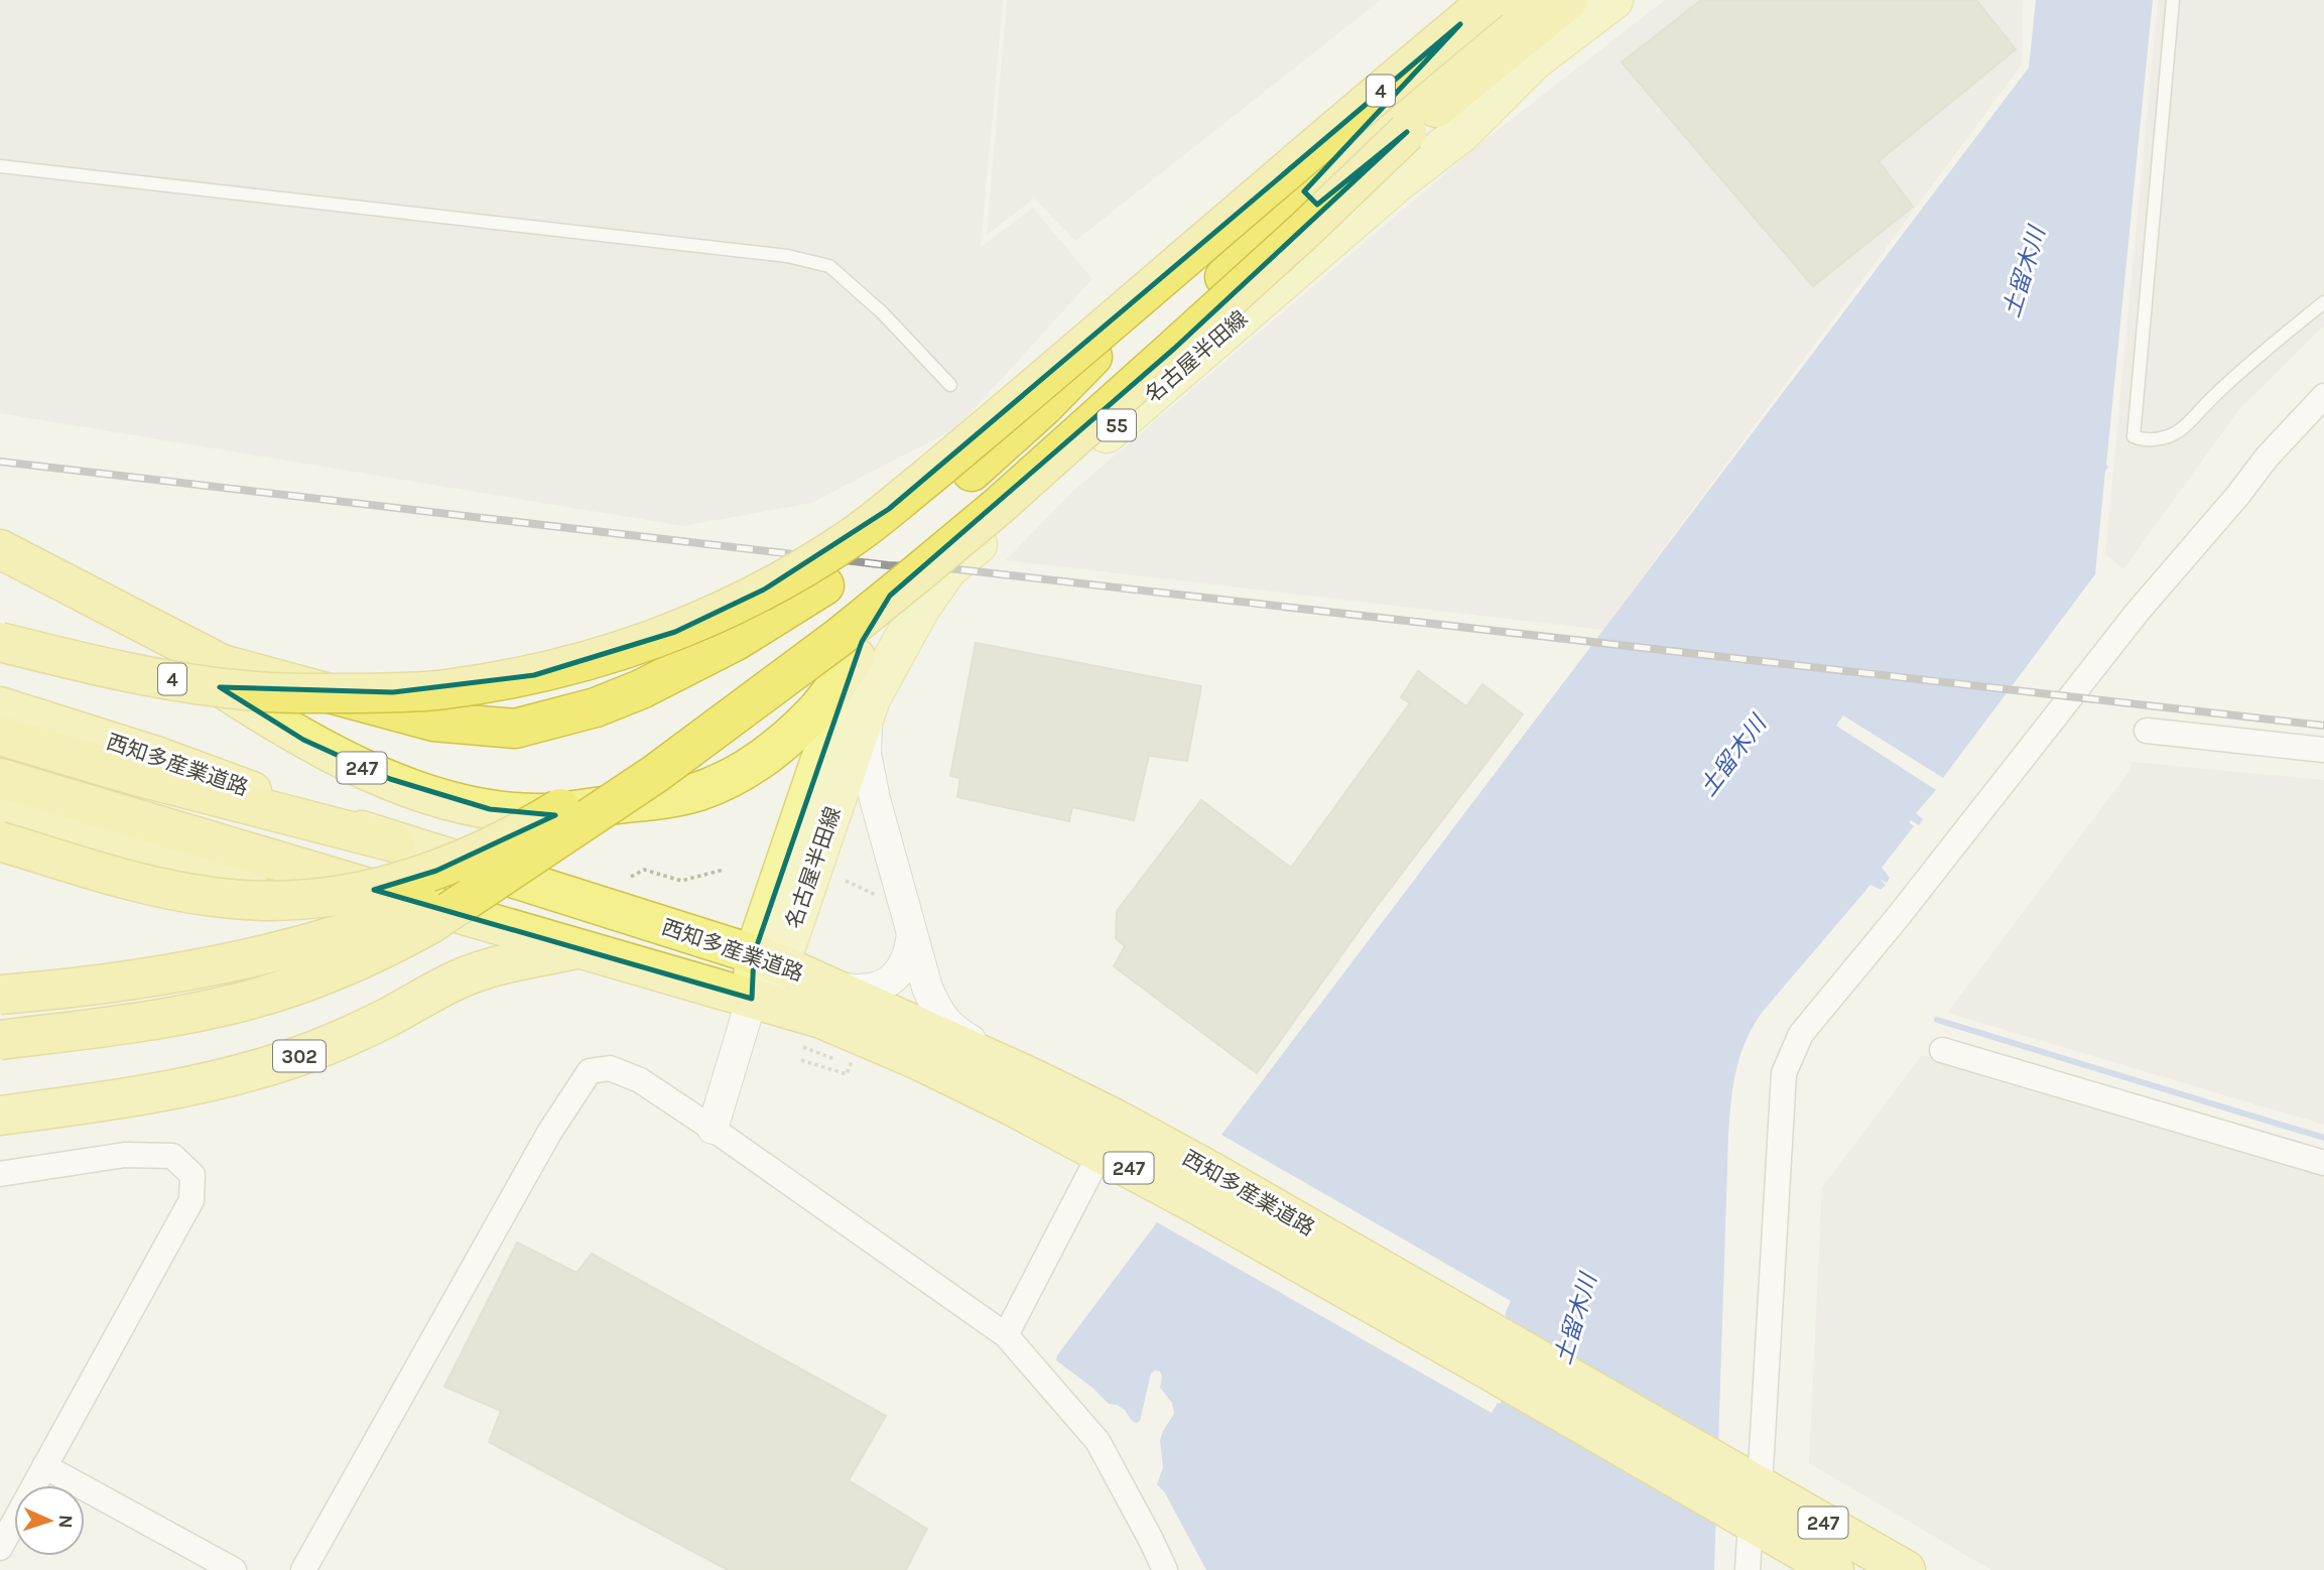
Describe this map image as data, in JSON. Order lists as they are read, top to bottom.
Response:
{
  "streets": {
    "highway": [
      "4",
      "西知多産業道路",
      "247",
      "302"
    ],
    "main road": ["名古屋半田線", "55"]
  },
  "crossings": [
    ["名古屋半田線", "西知多産業道路"],
    ["名古屋半田線", "247"],
    ["西知多産業道路", "302"]
  ],
  "water": ["土留木川"],
  "north": "right"
}
